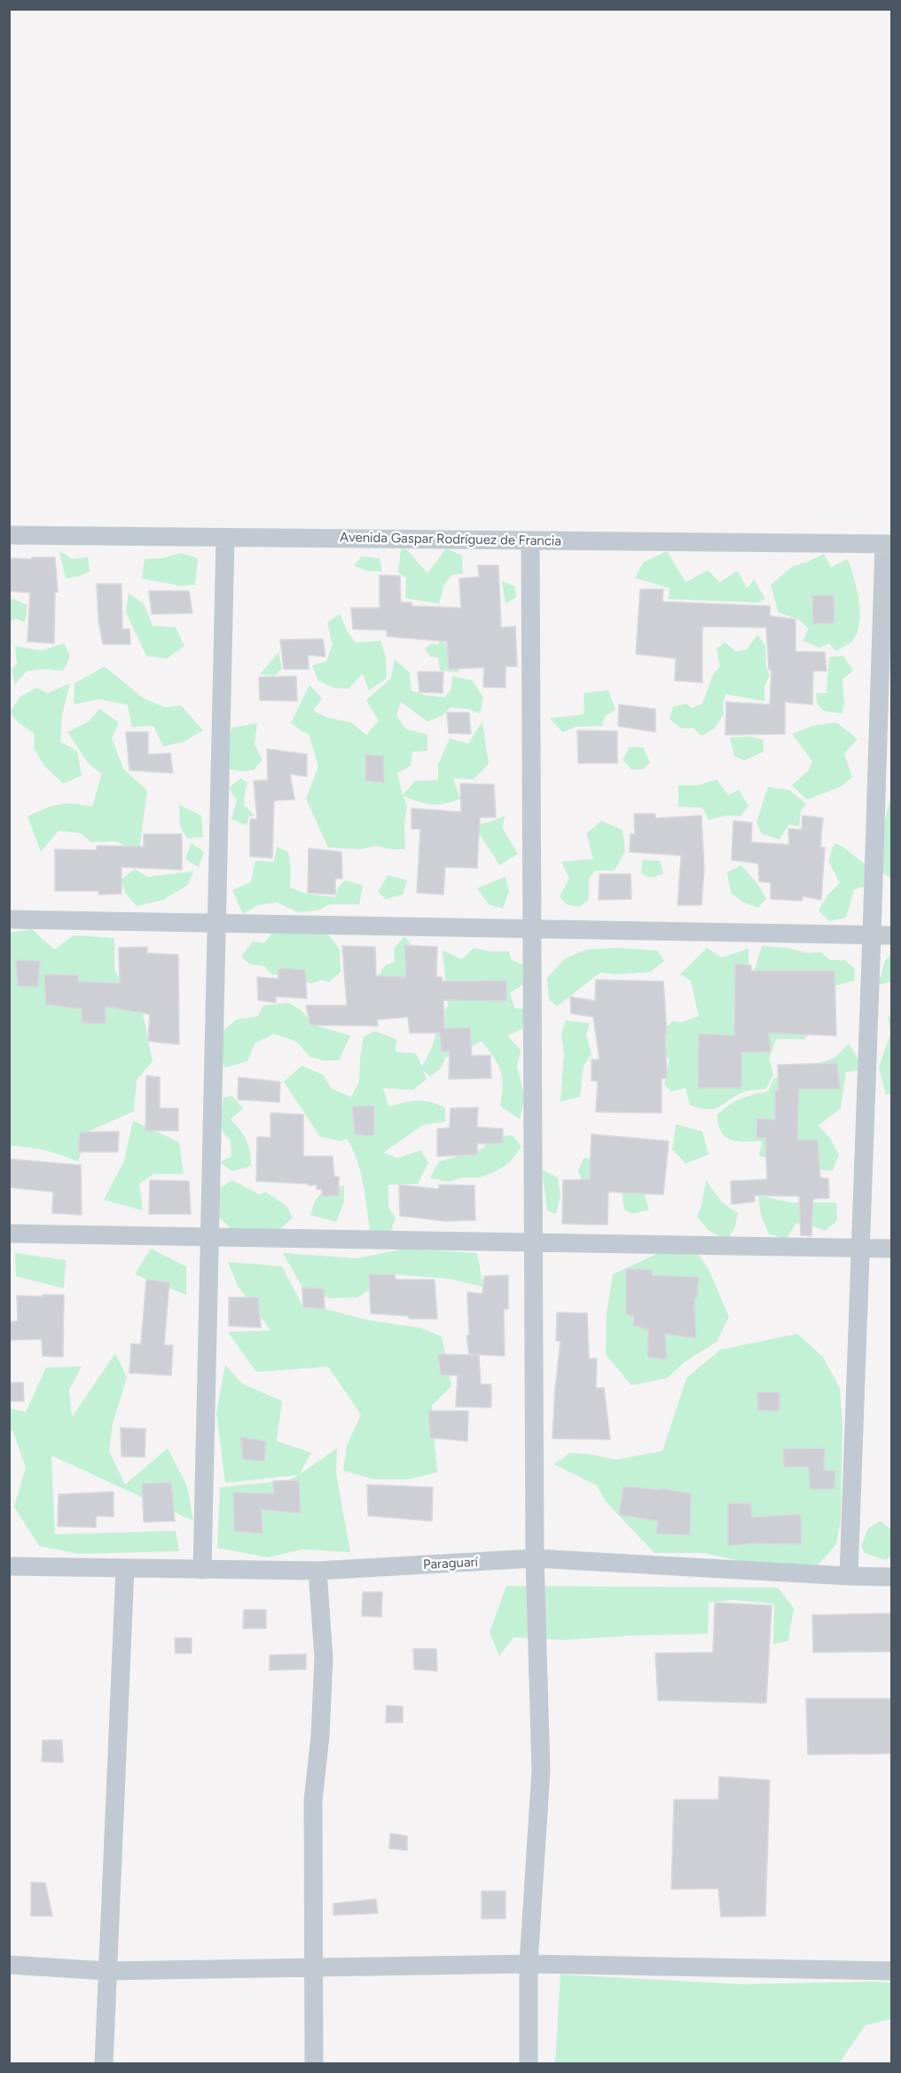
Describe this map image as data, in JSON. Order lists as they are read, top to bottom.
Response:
{
  "streets": {
    "street": ["Avenida Gaspar Rodríguez de Francia", "Paraguarí"]
  }
}
